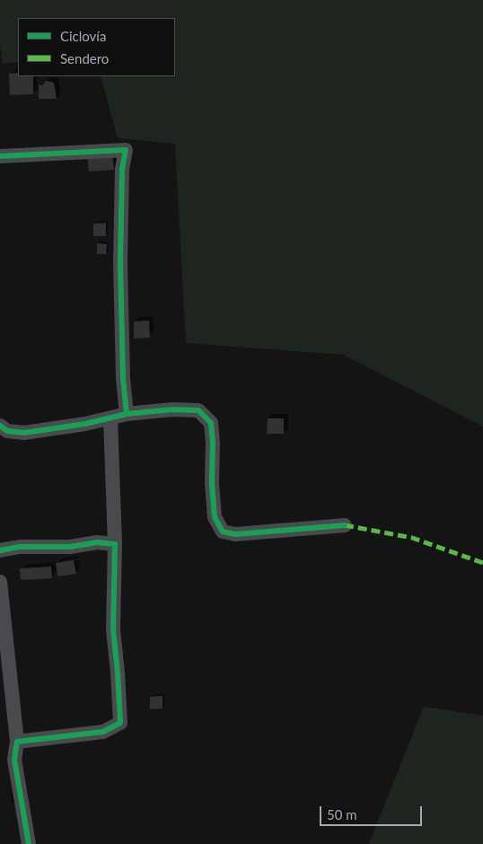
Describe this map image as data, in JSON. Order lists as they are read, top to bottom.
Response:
{
  "legend": ["Ciclovía", "Sendero"],
  "scale_bar": "50 m"
}
